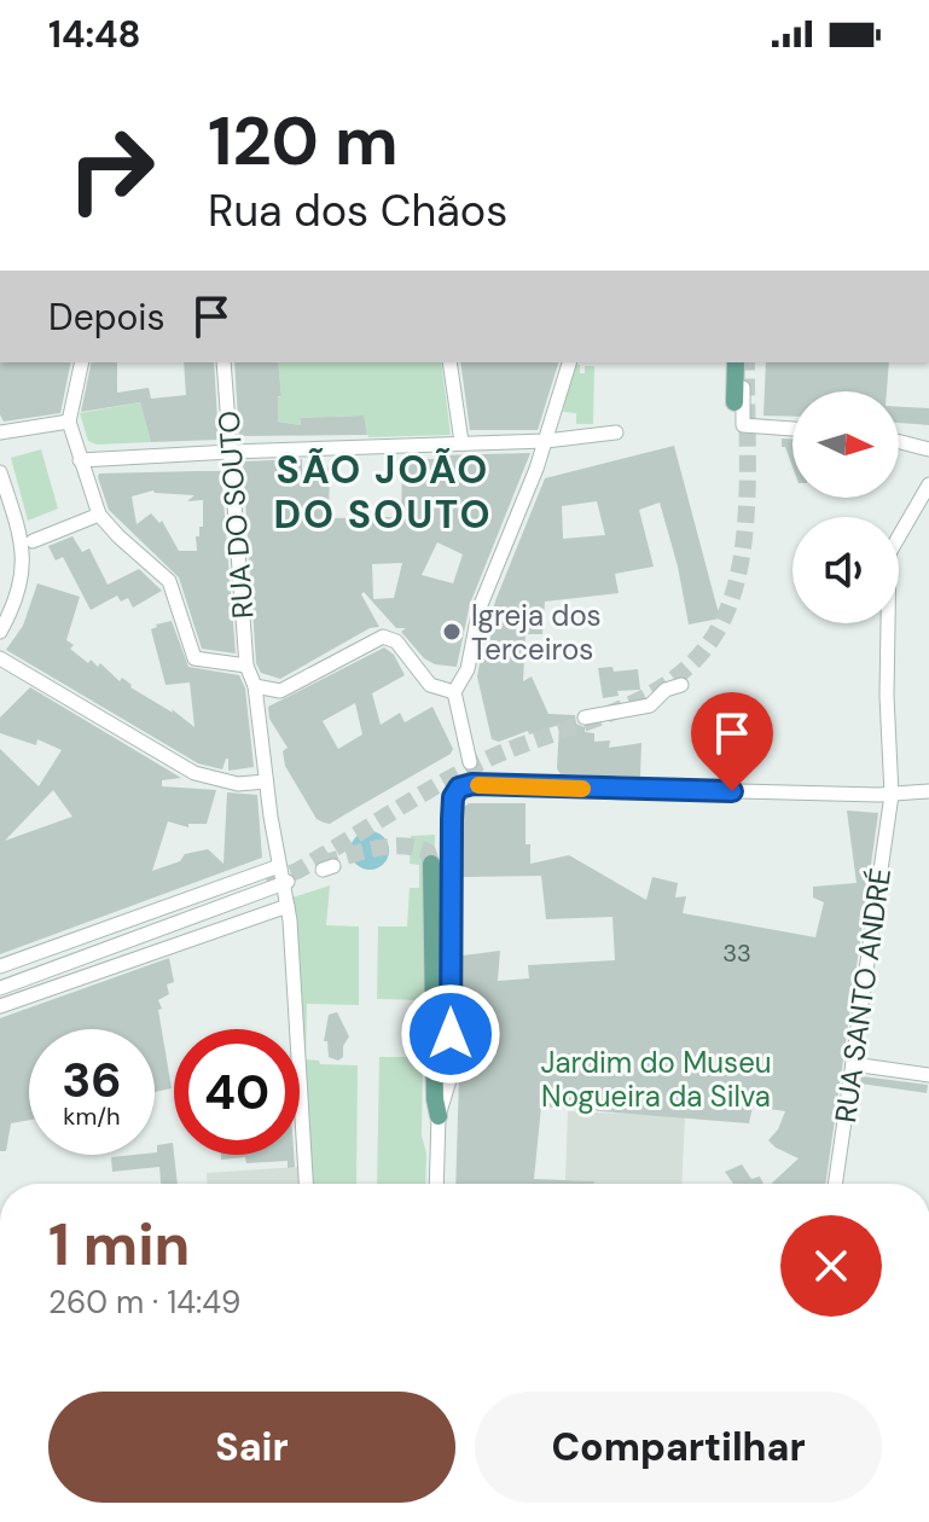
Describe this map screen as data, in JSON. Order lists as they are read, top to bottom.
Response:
{
  "streets": {
    "street": ["RUA DO SOUTO", "RUA SANTO ANDRÉ"]
  },
  "districts": ["SÃO JOÃO DO SOUTO"],
  "parks": ["Jardim do Museu Nogueira da Silva"],
  "places": ["Igreja dos Terceiros"],
  "house_numbers": ["33"],
  "north": "right",
  "page": {
    "status": "14:48",
    "turn": ["120 m", "Rua dos Chãos"],
    "then": "Depois",
    "speed": "36 km/h",
    "limit": "40",
    "heading": ["1 min", "260 m · 14:49"],
    "buttons": ["Sair", "Compartilhar"]
  }
}
